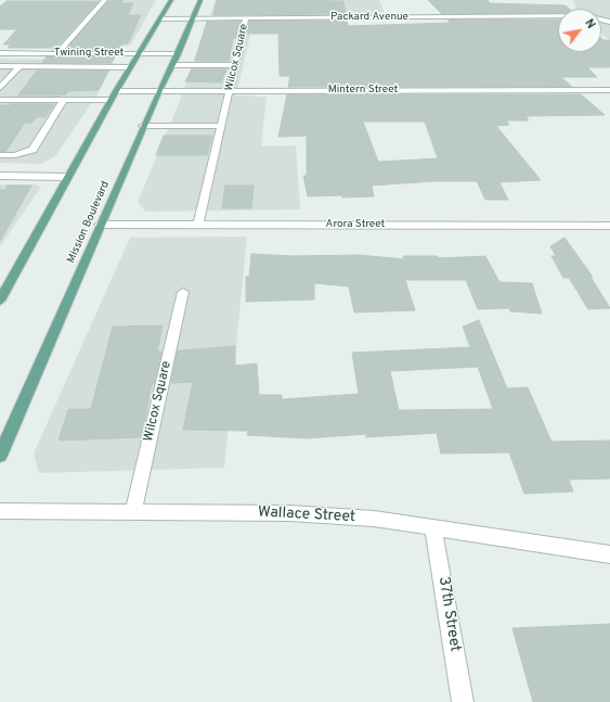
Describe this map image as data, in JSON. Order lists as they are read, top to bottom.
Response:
{
  "streets": {
    "main road": ["Mission Boulevard"],
    "street": [
      "Packard Avenue",
      "Twining Street",
      "Wilcox Square",
      "Mintern Street",
      "Arora Street",
      "Wallace Street",
      "37th Street"
    ]
  },
  "crossings": [
    ["Packard Avenue", "Wilcox Square"],
    ["Packard Avenue", "Mission Boulevard"],
    ["Twining Street", "Mission Boulevard"],
    ["Wilcox Square", "Mintern Street"],
    ["Wilcox Square", "Arora Street"],
    ["Wilcox Square", "Wallace Street"],
    ["Mintern Street", "Mission Boulevard"],
    ["Mission Boulevard", "Arora Street"],
    ["Wallace Street", "37th Street"]
  ],
  "north": "top right"
}
